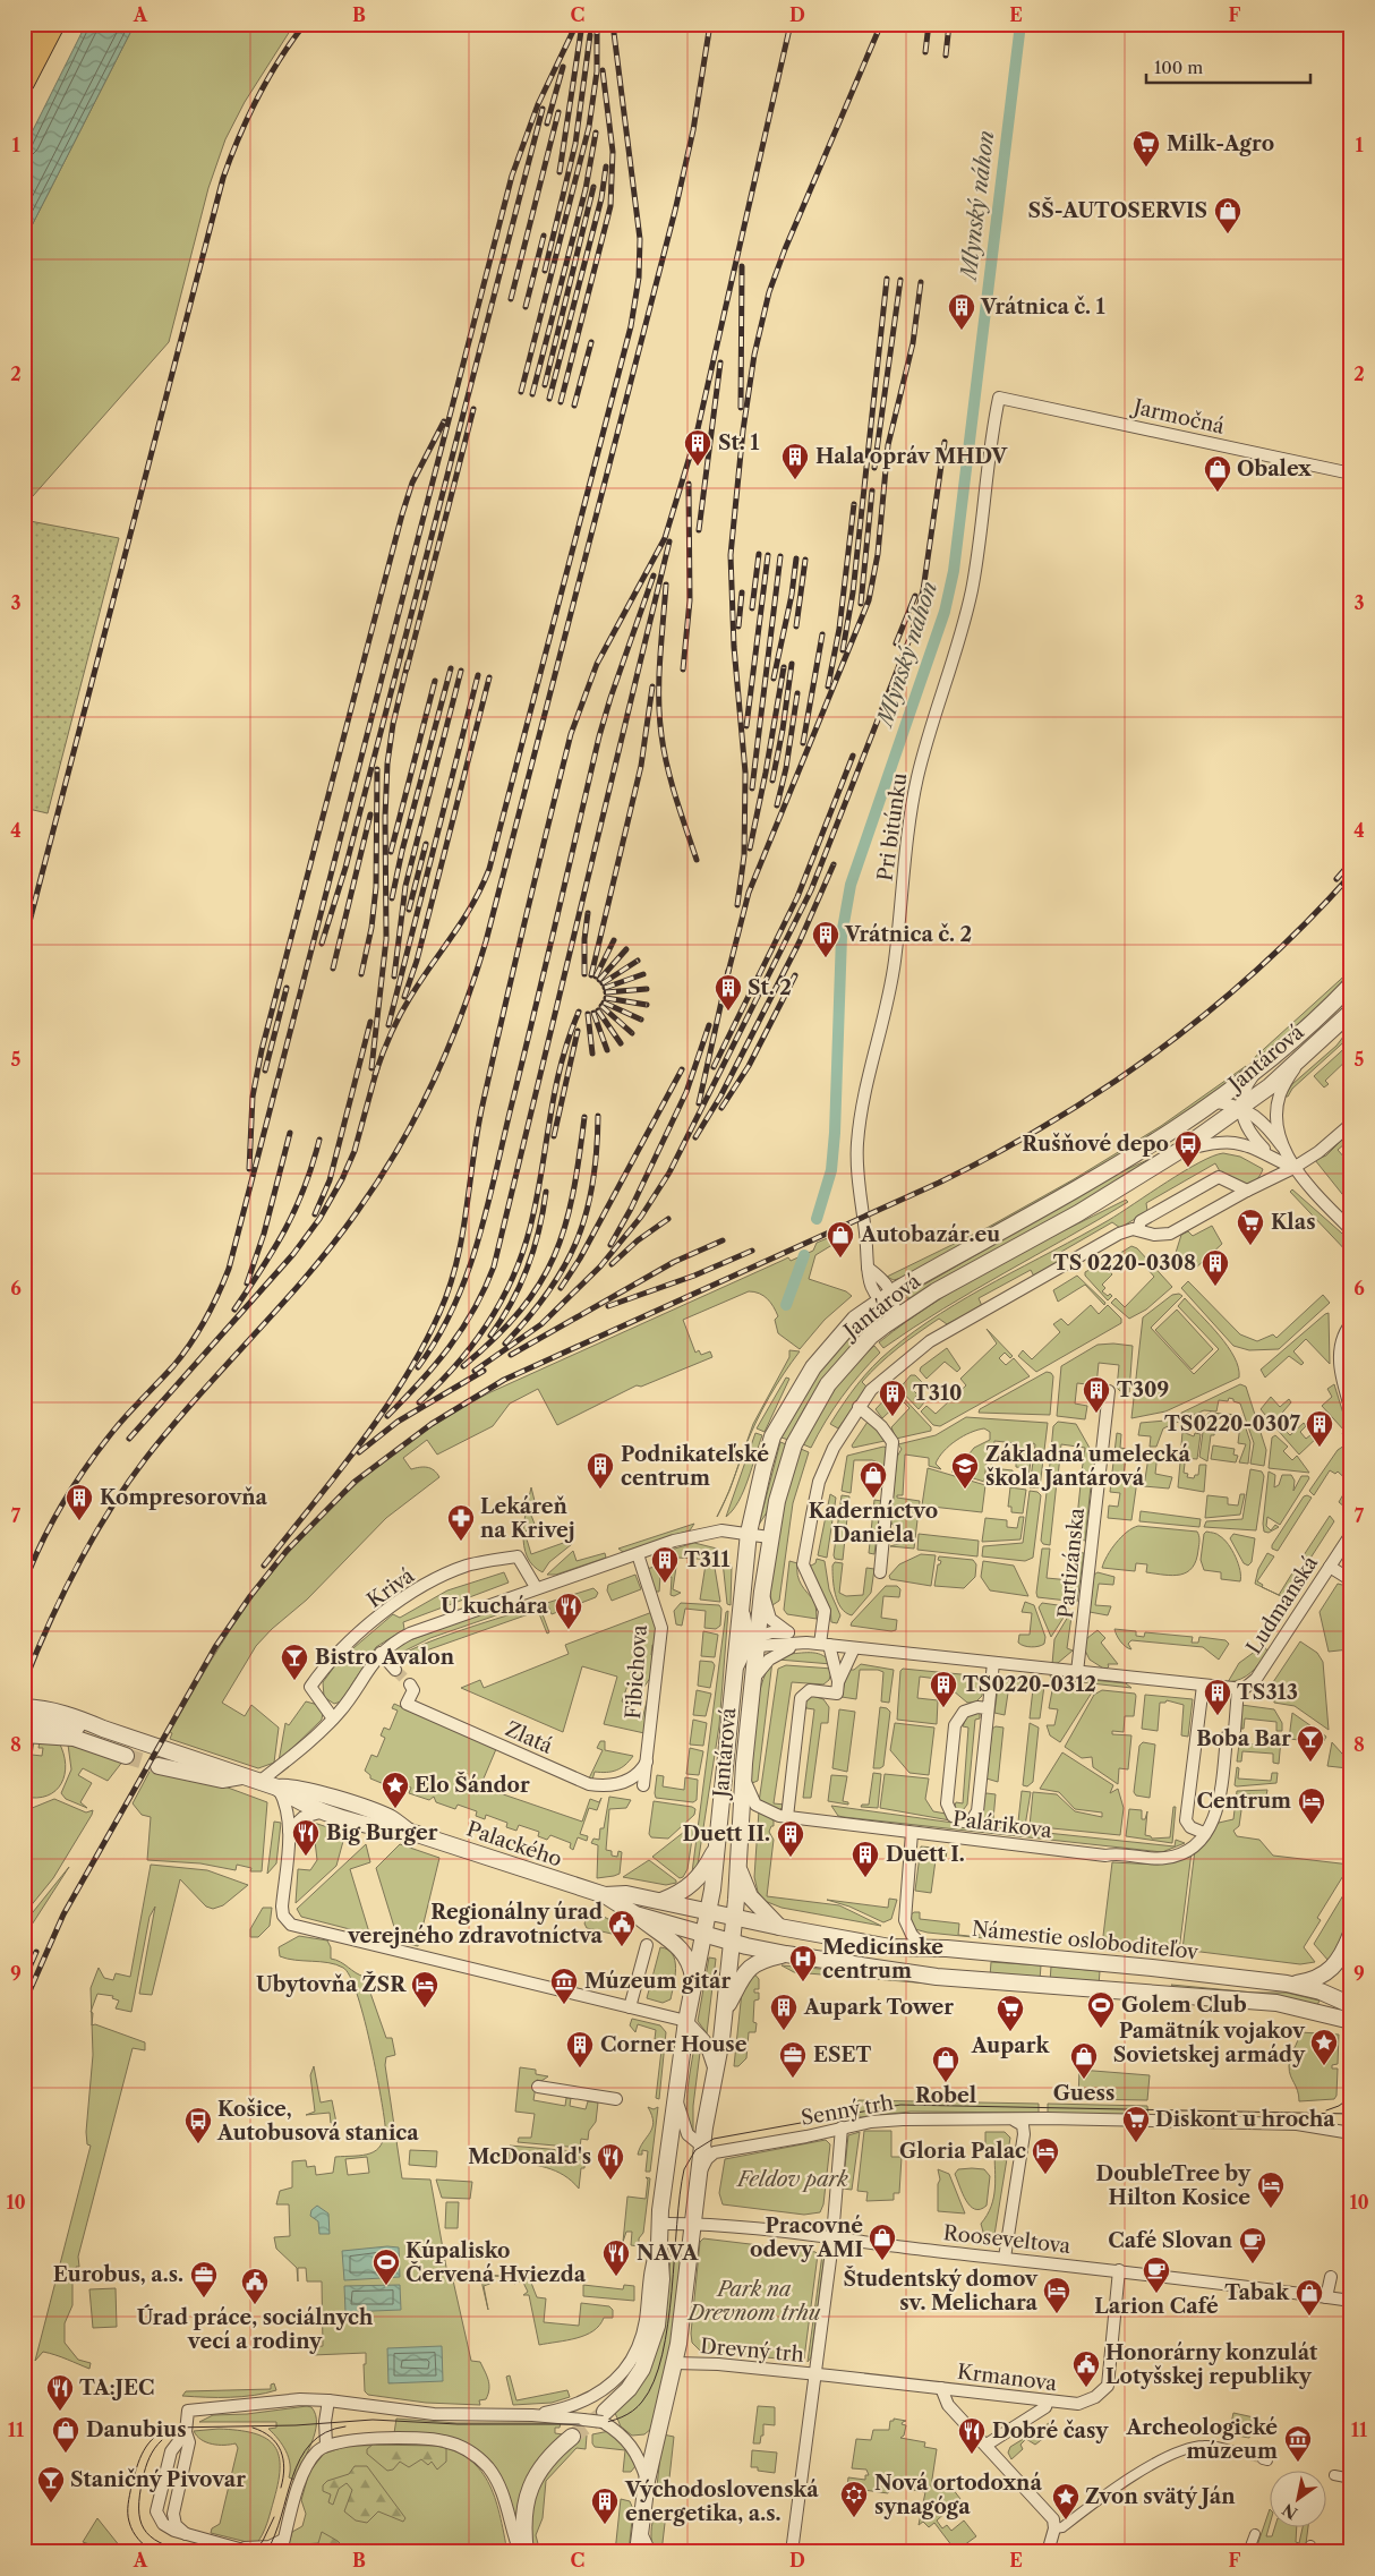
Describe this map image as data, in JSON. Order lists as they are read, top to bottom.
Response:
{
  "streets": {
    "street": [
      "Jarmočná",
      "Pri bitúnku",
      "Jantárová",
      "Partizánska",
      "Krivá",
      "Ludmanská",
      "Fibichova",
      "Zlatá",
      "Palárikova",
      "Palackého",
      "Námestie osloboditeľov",
      "Senný trh",
      "Rooseveltova",
      "Drevný trh",
      "Krmanova"
    ]
  },
  "crossings": [
    ["Jarmočná", "Pri bitúnku"],
    ["Pri bitúnku", "Jantárová"],
    ["Jantárová", "Palárikova"],
    ["Jantárová", "Palackého"],
    ["Ludmanská", "Palárikova"],
    ["Fibichova", "Zlatá"],
    ["Senný trh", "Drevný trh"],
    ["Rooseveltova", "Drevný trh"],
    ["Rooseveltova", "Krmanova"],
    ["Drevný trh", "Krmanova"]
  ],
  "water": ["Mlynský náhon"],
  "parks": ["Feldov park", "Park na Drevnom trhu"],
  "places": {
    "supermarket": [
      "Milk-Agro",
      "Klas",
      "Aupark",
      "Diskont u hrocha"
    ],
    "shop": [
      "SŠ-AUTOSERVIS",
      "Obalex",
      "Autobazár.eu",
      "Kaderníctvo Daniela",
      "Guess",
      "Robel",
      "Pracovné odevy AMI",
      "Tabak",
      "Danubius"
    ],
    "building": [
      "Vrátnica č. 1",
      "St. 1",
      "Hala opráv MHDV",
      "Vrátnica č. 2",
      "St. 2",
      "TS 0220-0308",
      "T309",
      "T310",
      "TS0220-0307",
      "Podnikateľské centrum",
      "Kompresorovňa",
      "T311",
      "TS0220-0312",
      "TS313",
      "Duett II.",
      "Duett I.",
      "Aupark Tower",
      "Corner House",
      "Východoslovenská energetika, a.s."
    ],
    "bus stop": ["Rušňové depo", "Košice, Autobusová stanica"],
    "school or university": ["Základná umelecká škola Jantárová"],
    "pharmacy": ["Lekáreň na Krivej"],
    "restaurant": [
      "U kuchára",
      "Big Burger",
      "McDonald's",
      "NAVA",
      "TA:JEC",
      "Dobré časy"
    ],
    "bar": ["Bistro Avalon", "Boba Bar", "Staničný Pivovar"],
    "place": ["Elo Šándor", "Pamätník vojakov Sovietskej armády", "Zvon svätý Ján"],
    "hotel": [
      "Centrum",
      "Ubytovňa ŽSR",
      "Gloria Palac",
      "DoubleTree by Hilton Kosice",
      "Študentský domov sv. Melichara"
    ],
    "public building": ["Regionálny úrad verejného zdravotníctva", "Úrad práce, sociálnych vecí a rodiny", "Honorárny konzulát Lotyšskej republiky"],
    "hospital": ["Medicínske centrum"],
    "museum": ["Múzeum gitár", "Archeologické múzeum"],
    "sports": ["Golem Club", "Kúpalisko Červená Hviezda"],
    "office": ["ESET", "Eurobus, a.s."],
    "cafe": ["Café Slovan", "Larion Café"],
    "synagogue": ["Nová ortodoxná synagóga"]
  },
  "scale_bar": "100 m",
  "north": "bottom left",
  "grid": {
    "columns": [
      "A",
      "B",
      "C",
      "D",
      "E",
      "F"
    ],
    "rows": [
      "1",
      "2",
      "3",
      "4",
      "5",
      "6",
      "7",
      "8",
      "9",
      "10",
      "11"
    ]
  }
}
